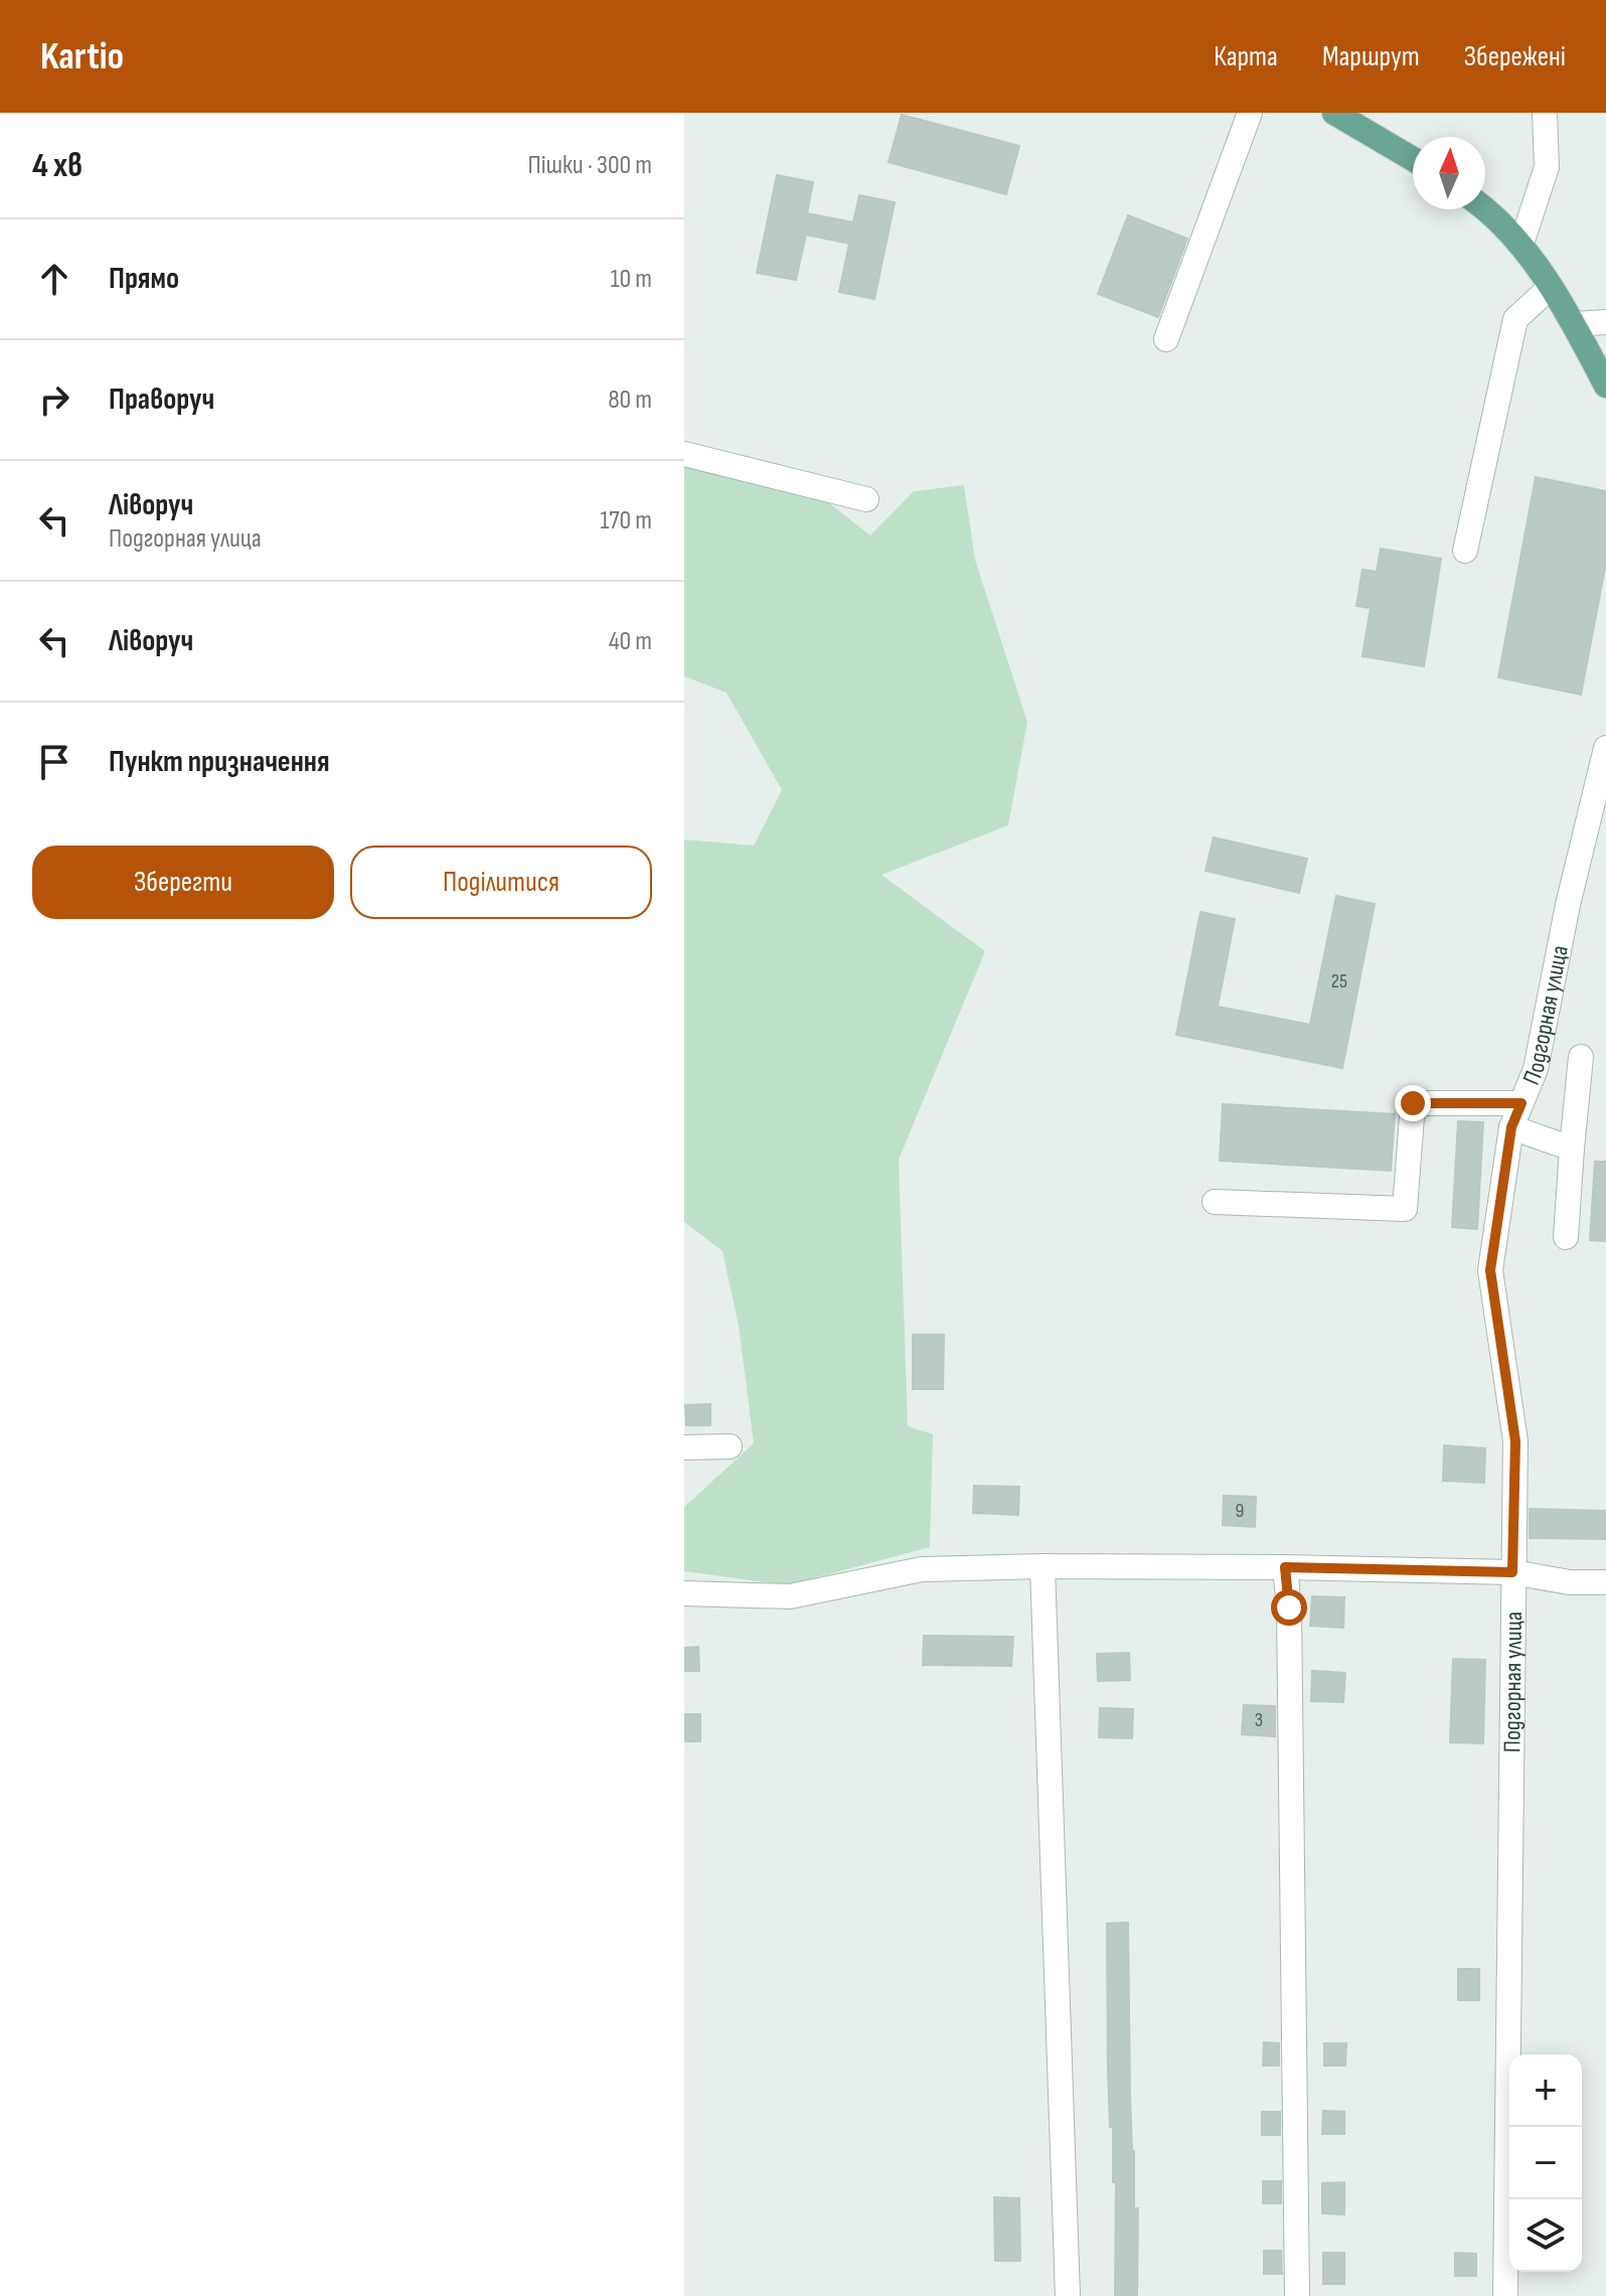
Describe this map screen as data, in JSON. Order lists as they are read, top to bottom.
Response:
{
  "streets": {
    "street": ["Подгорная улица"]
  },
  "house_numbers": ["25", "9", "3"],
  "north": "top",
  "page": {
    "header": "Kartio",
    "nav": ["Карта", "Маршрут", "Збережені"],
    "heading": ["4 хв", "Пішки · 300 m"],
    "list": [
      ["Прямо", "10 m"],
      ["Праворуч", "80 m"],
      ["Ліворуч", "Подгорная улица", "170 m"],
      ["Ліворуч", "40 m"],
      "Пункт призначення"
    ],
    "buttons": ["Зберегти", "Поділитися"],
    "map_buttons": ["+", "−"]
  }
}
